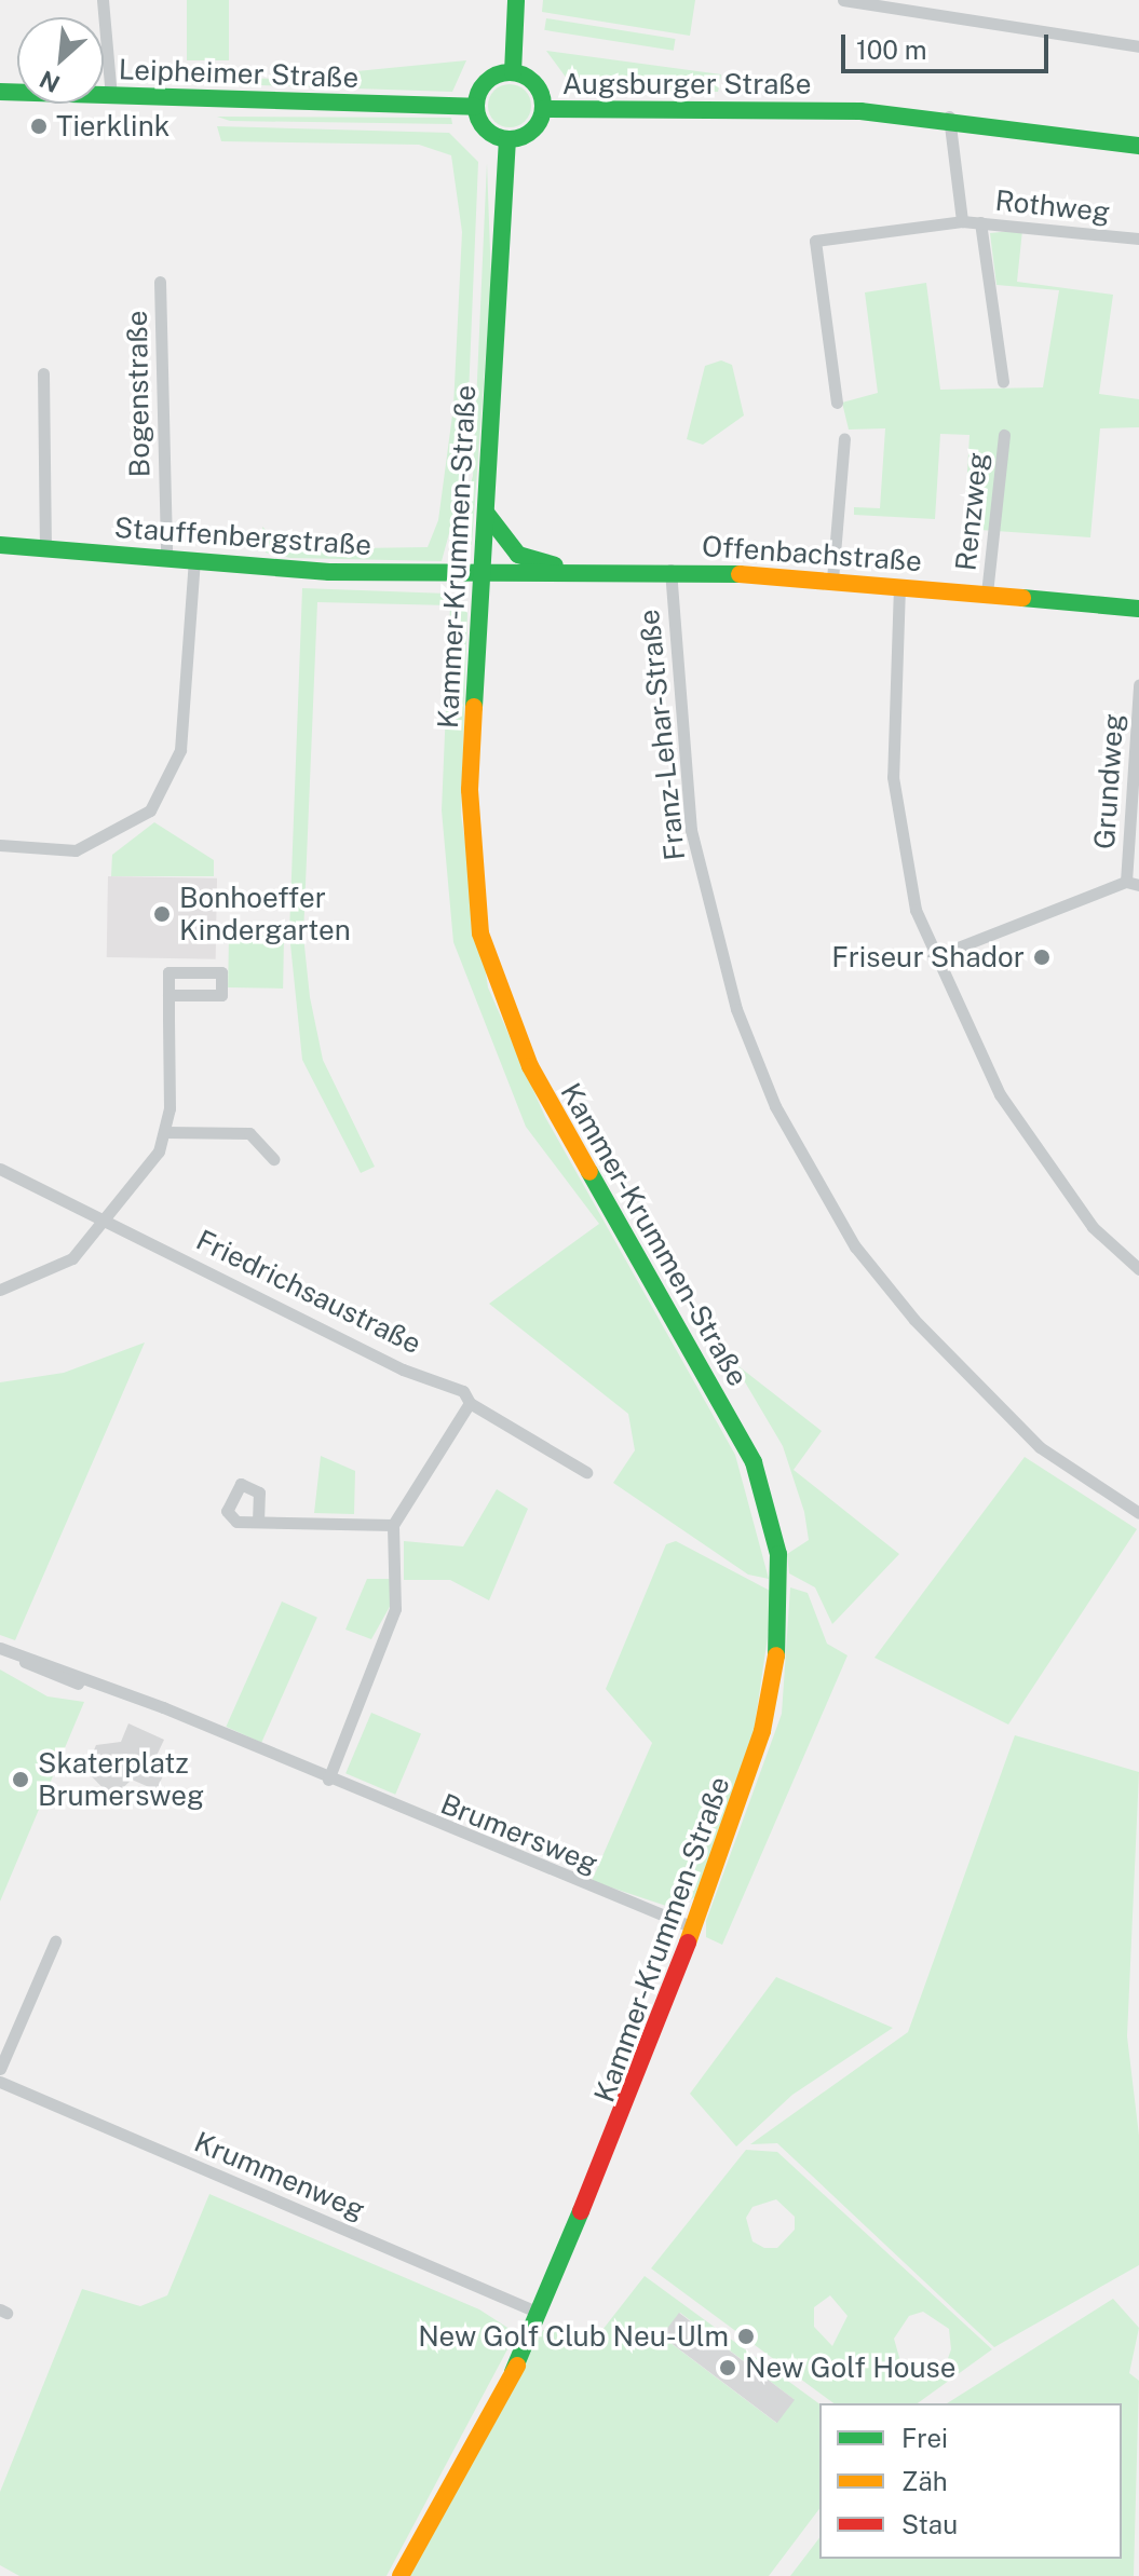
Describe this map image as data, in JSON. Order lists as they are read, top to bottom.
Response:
{
  "streets": {
    "street": [
      "Leipheimer Straße",
      "Augsburger Straße",
      "Rothweg",
      "Bogenstraße",
      "Renzweg",
      "Stauffenbergstraße",
      "Offenbachstraße",
      "Kammer-Krummen-Straße",
      "Franz-Lehar-Straße",
      "Grundweg",
      "Friedrichsaustraße",
      "Brumersweg",
      "Krummenweg"
    ]
  },
  "crossings": [
    ["Leipheimer Straße", "Augsburger Straße"],
    ["Leipheimer Straße", "Kammer-Krummen-Straße"],
    ["Augsburger Straße", "Kammer-Krummen-Straße"],
    ["Bogenstraße", "Stauffenbergstraße"],
    ["Renzweg", "Offenbachstraße"],
    ["Stauffenbergstraße", "Offenbachstraße"],
    ["Stauffenbergstraße", "Kammer-Krummen-Straße"],
    ["Offenbachstraße", "Kammer-Krummen-Straße"],
    ["Offenbachstraße", "Franz-Lehar-Straße"],
    ["Kammer-Krummen-Straße", "Brumersweg"],
    ["Kammer-Krummen-Straße", "Krummenweg"]
  ],
  "places": [
    "Tierklink",
    "Bonhoeffer Kindergarten",
    "Friseur Shador",
    "Skaterplatz Brumersweg",
    "New Golf Club Neu-Ulm",
    "New Golf House"
  ],
  "legend": ["Frei", "Zäh", "Stau"],
  "scale_bar": "100 m",
  "north": "bottom left"
}
